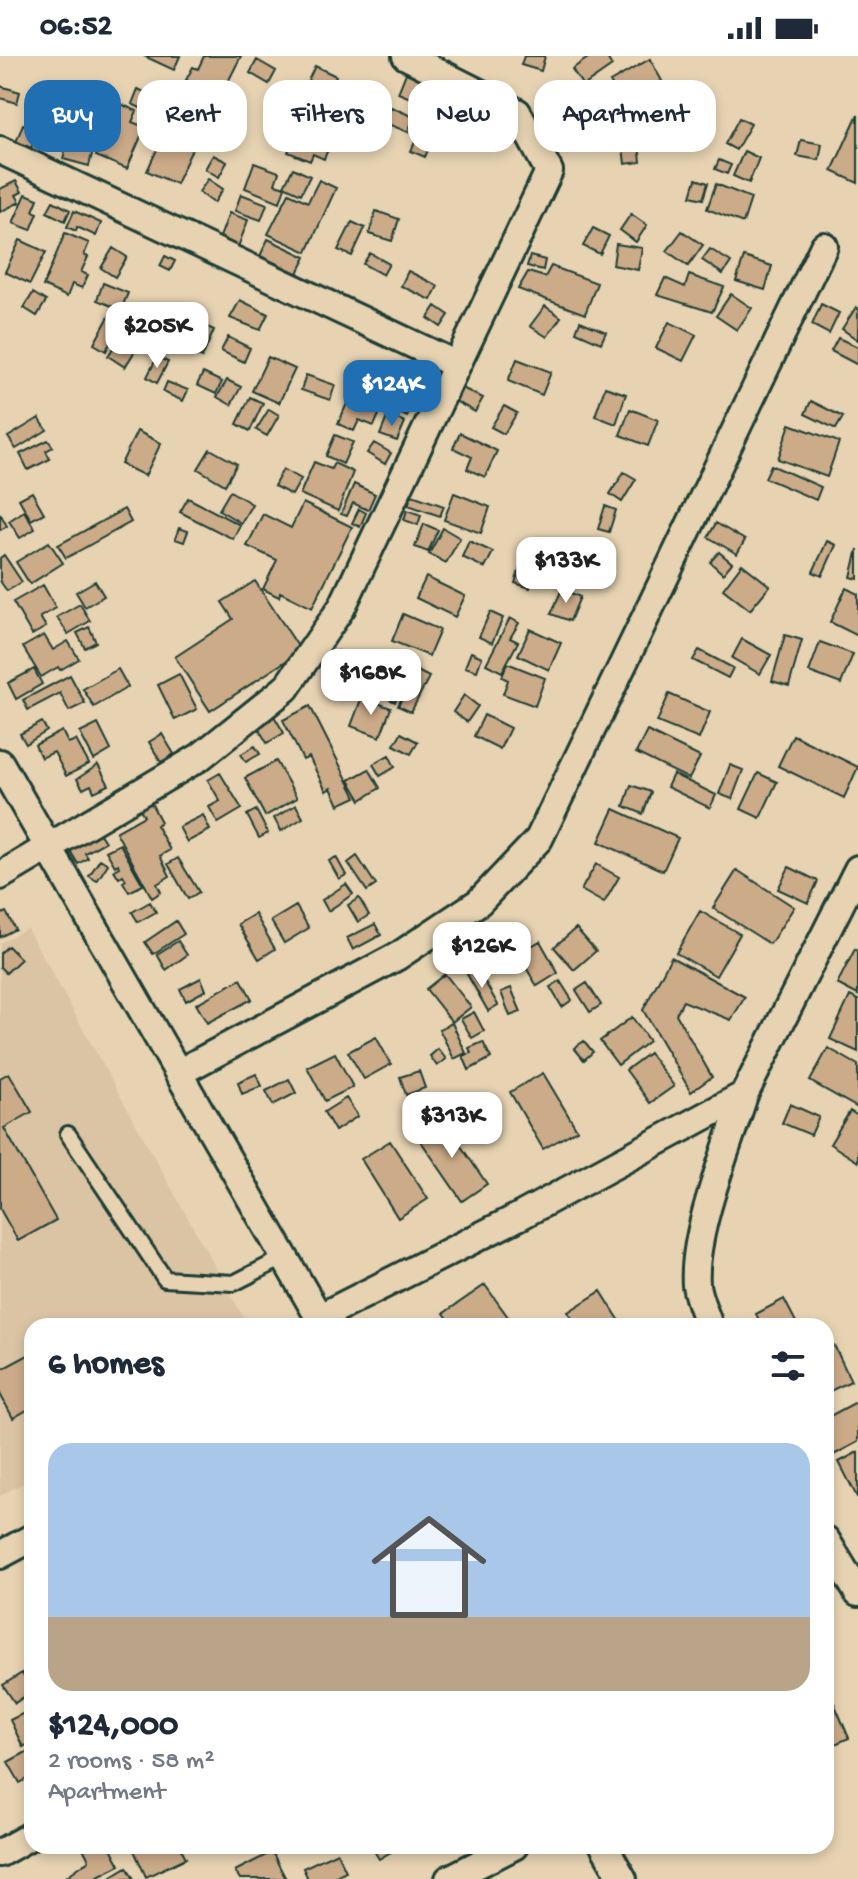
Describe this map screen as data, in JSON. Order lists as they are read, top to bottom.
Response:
{
  "page": {
    "status": "06:52",
    "chip": [
      "Buy",
      "Rent",
      "Filters",
      "New",
      "Apartment"
    ],
    "price": [
      "$205K",
      "$124K",
      "$133K",
      "$168K",
      "$126K",
      "$313K"
    ],
    "heading": "6 homes",
    "list": [
      {
        "name": "$124,000",
        "note": "2 rooms · 58 m² · Apartment"
      }
    ]
  }
}
